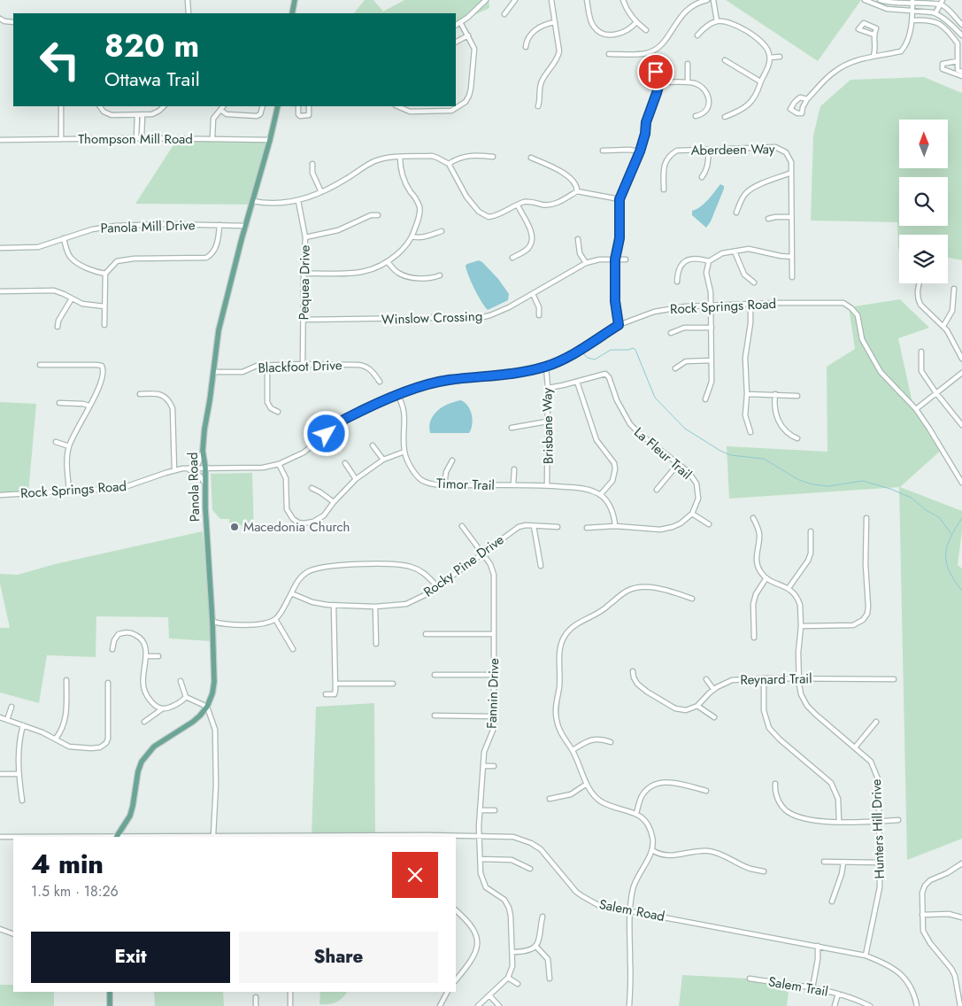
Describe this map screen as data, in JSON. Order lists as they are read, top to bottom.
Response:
{
  "streets": {
    "main road": ["Panola Road"],
    "street": [
      "Thompson Mill Road",
      "Aberdeen Way",
      "Panola Mill Drive",
      "Pequea Drive",
      "Rock Springs Road",
      "Winslow Crossing",
      "Blackfoot Drive",
      "Brisbane Way",
      "La Fleur Trail",
      "Timor Trail",
      "Rocky Pine Drive",
      "Reynard Trail",
      "Fannin Drive",
      "Hunters Hill Drive",
      "Salem Road",
      "Salem Trail"
    ]
  },
  "crossings": [
    ["Thompson Mill Road", "Panola Road"],
    ["Panola Mill Drive", "Panola Road"],
    ["Pequea Drive", "Winslow Crossing"],
    ["Pequea Drive", "Blackfoot Drive"],
    ["Rock Springs Road", "Brisbane Way"],
    ["Rock Springs Road", "Timor Trail"],
    ["Rock Springs Road", "Panola Road"],
    ["Blackfoot Drive", "Panola Road"],
    ["Brisbane Way", "La Fleur Trail"],
    ["Brisbane Way", "Timor Trail"],
    ["Panola Road", "Salem Road"],
    ["Rocky Pine Drive", "Fannin Drive"],
    ["Reynard Trail", "Hunters Hill Drive"],
    ["Fannin Drive", "Salem Road"],
    ["Hunters Hill Drive", "Salem Road"]
  ],
  "places": ["Macedonia Church"],
  "north": "top",
  "page": {
    "turn": ["820 m", "Ottawa Trail"],
    "heading": ["4 min", "1.5 km · 18:26"],
    "buttons": ["Exit", "Share"]
  }
}
